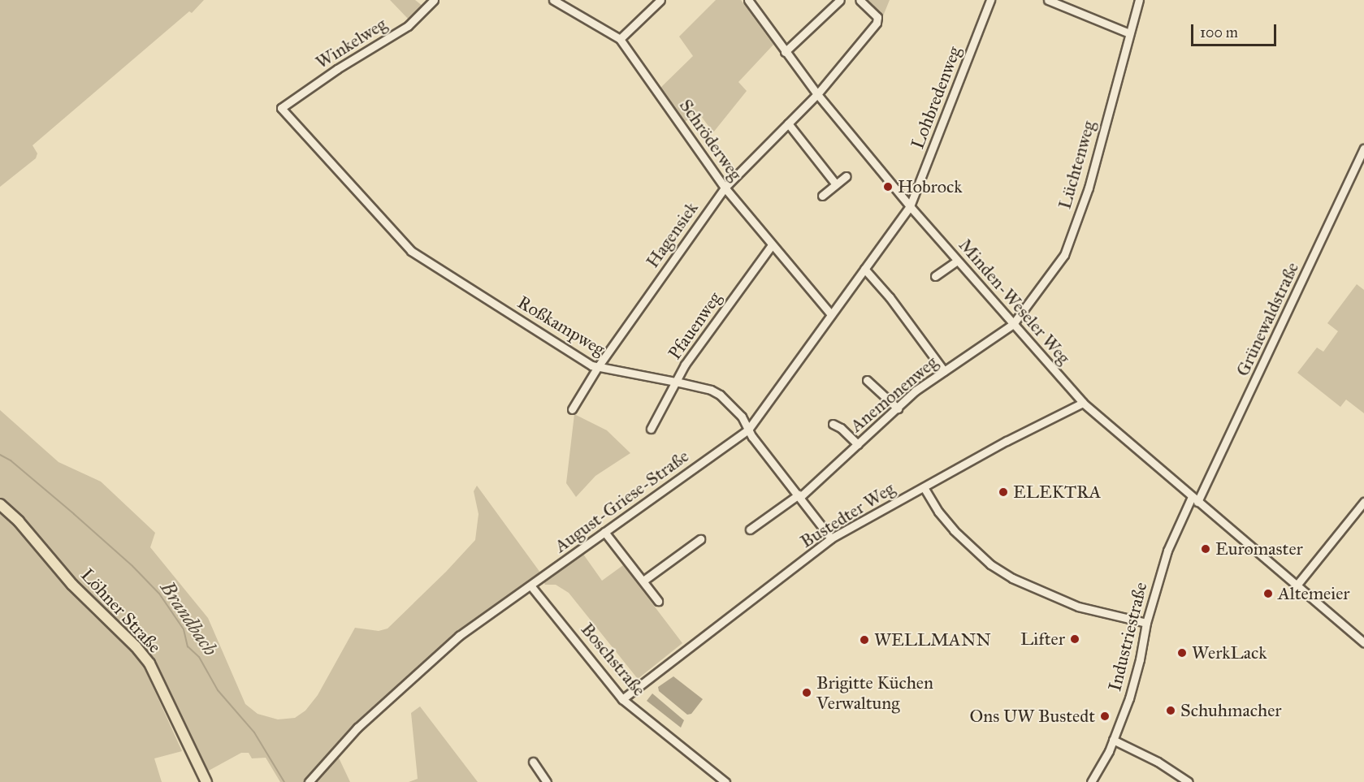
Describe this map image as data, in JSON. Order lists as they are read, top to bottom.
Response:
{
  "streets": {
    "main road": ["Löhner Straße"],
    "street": [
      "Winkelweg",
      "Lohbredenweg",
      "Schröderweg",
      "Lüchtenweg",
      "Hagensiek",
      "Minden-Weseler Weg",
      "Grünewaldstraße",
      "Roßkampweg",
      "Pfauenweg",
      "Anemonenweg",
      "August-Griese-Straße",
      "Bustedter Weg",
      "Industriestraße",
      "Boschstraße"
    ]
  },
  "crossings": [
    ["Winkelweg", "Roßkampweg"],
    ["Lohbredenweg", "Minden-Weseler Weg"],
    ["Lohbredenweg", "August-Griese-Straße"],
    ["Schröderweg", "Hagensiek"],
    ["Schröderweg", "Pfauenweg"],
    ["Schröderweg", "August-Griese-Straße"],
    ["Lüchtenweg", "Minden-Weseler Weg"],
    ["Lüchtenweg", "Anemonenweg"],
    ["Hagensiek", "Minden-Weseler Weg"],
    ["Hagensiek", "Roßkampweg"],
    ["Minden-Weseler Weg", "Grünewaldstraße"],
    ["Minden-Weseler Weg", "Anemonenweg"],
    ["Minden-Weseler Weg", "August-Griese-Straße"],
    ["Minden-Weseler Weg", "Bustedter Weg"],
    ["Minden-Weseler Weg", "Industriestraße"],
    ["Grünewaldstraße", "Industriestraße"],
    ["Roßkampweg", "Pfauenweg"],
    ["Roßkampweg", "Anemonenweg"],
    ["Roßkampweg", "August-Griese-Straße"],
    ["Roßkampweg", "Bustedter Weg"],
    ["August-Griese-Straße", "Boschstraße"],
    ["Bustedter Weg", "Boschstraße"]
  ],
  "water": ["Brandbach"],
  "places": [
    "Hobrock",
    "ELEKTRA",
    "Euromaster",
    "Altemeier",
    "Lifter",
    "WELLMANN",
    "WerkLack",
    "Brigitte Küchen Verwaltung",
    "Schuhmacher",
    "Ons UW Bustedt"
  ],
  "scale_bar": "100 m"
}
